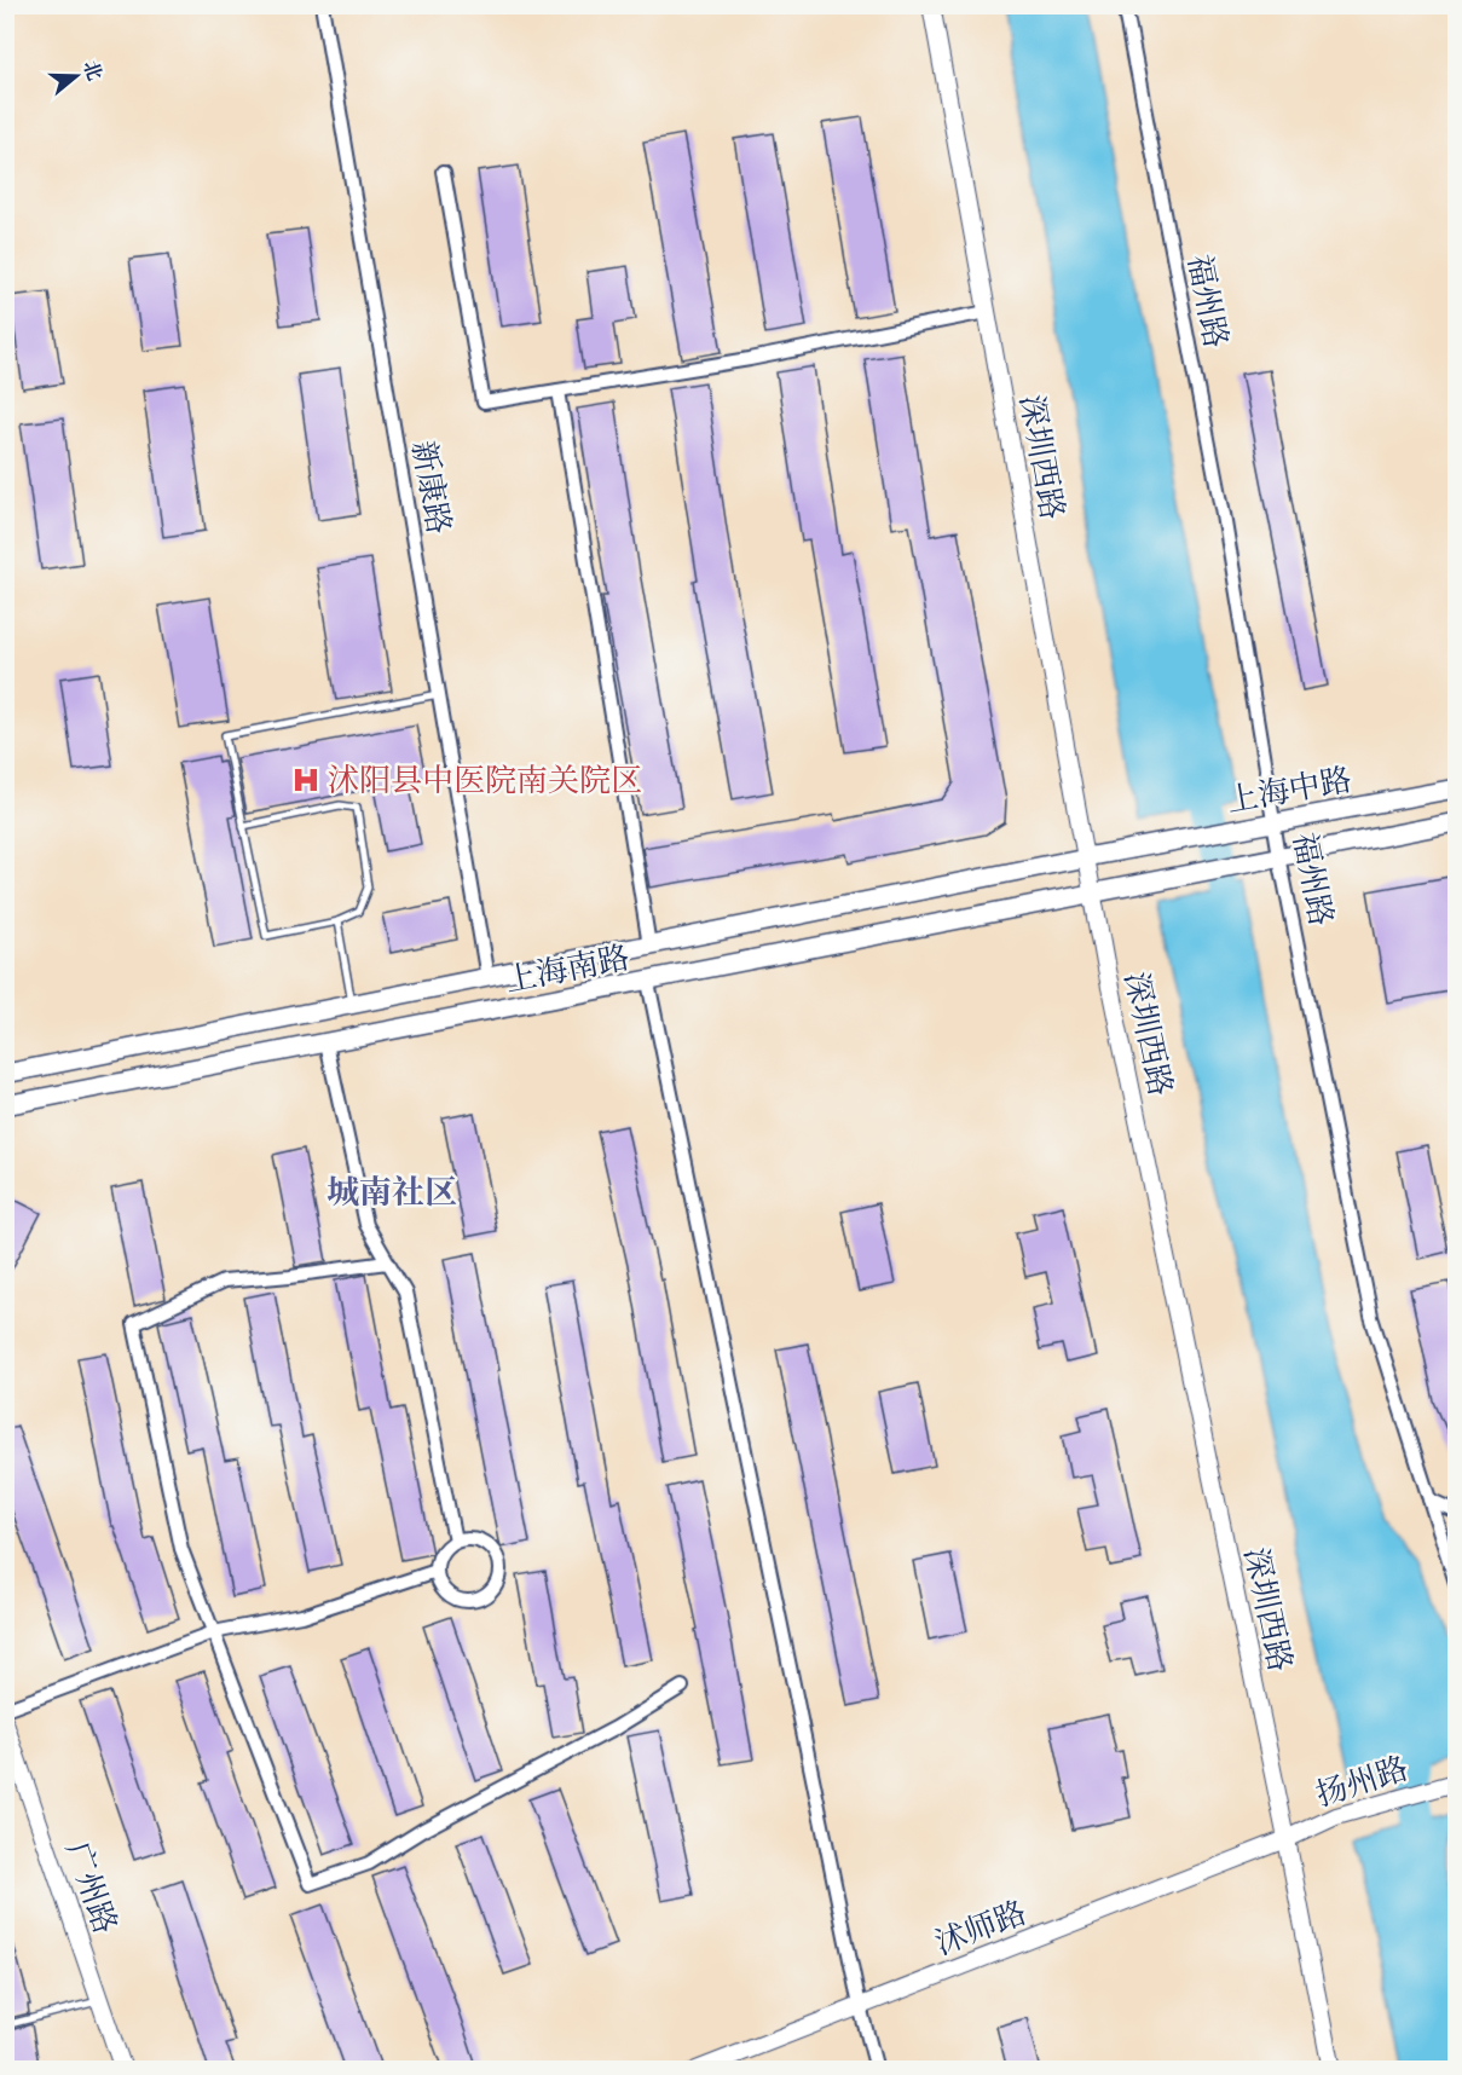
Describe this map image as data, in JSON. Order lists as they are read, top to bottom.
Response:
{
  "streets": {
    "main road": ["上海中路", "上海南路"],
    "street": [
      "福州路",
      "深圳西路",
      "新康路",
      "扬州路",
      "广州路",
      "沭师路"
    ]
  },
  "crossings": [
    ["福州路", "上海中路"],
    ["深圳西路", "上海南路"],
    ["深圳西路", "扬州路"],
    ["深圳西路", "沭师路"],
    ["新康路", "上海南路"],
    ["上海中路", "上海南路"],
    ["扬州路", "沭师路"]
  ],
  "districts": ["城南社区"],
  "places": {
    "hospital": ["沭阳县中医院南关院区"]
  },
  "north": "right"
}
